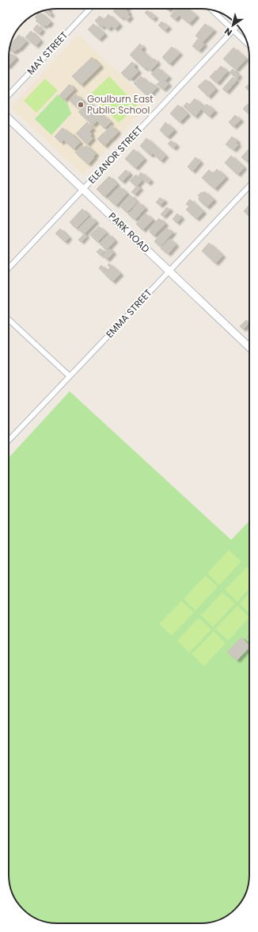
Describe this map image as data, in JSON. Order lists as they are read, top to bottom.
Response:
{
  "streets": {
    "street": [
      "MAY STREET",
      "ELEANOR STREET",
      "PARK ROAD",
      "EMMA STREET"
    ]
  },
  "crossings": [
    ["ELEANOR STREET", "PARK ROAD"],
    ["PARK ROAD", "EMMA STREET"]
  ],
  "places": ["Goulburn East Public School"],
  "north": "bottom left"
}
